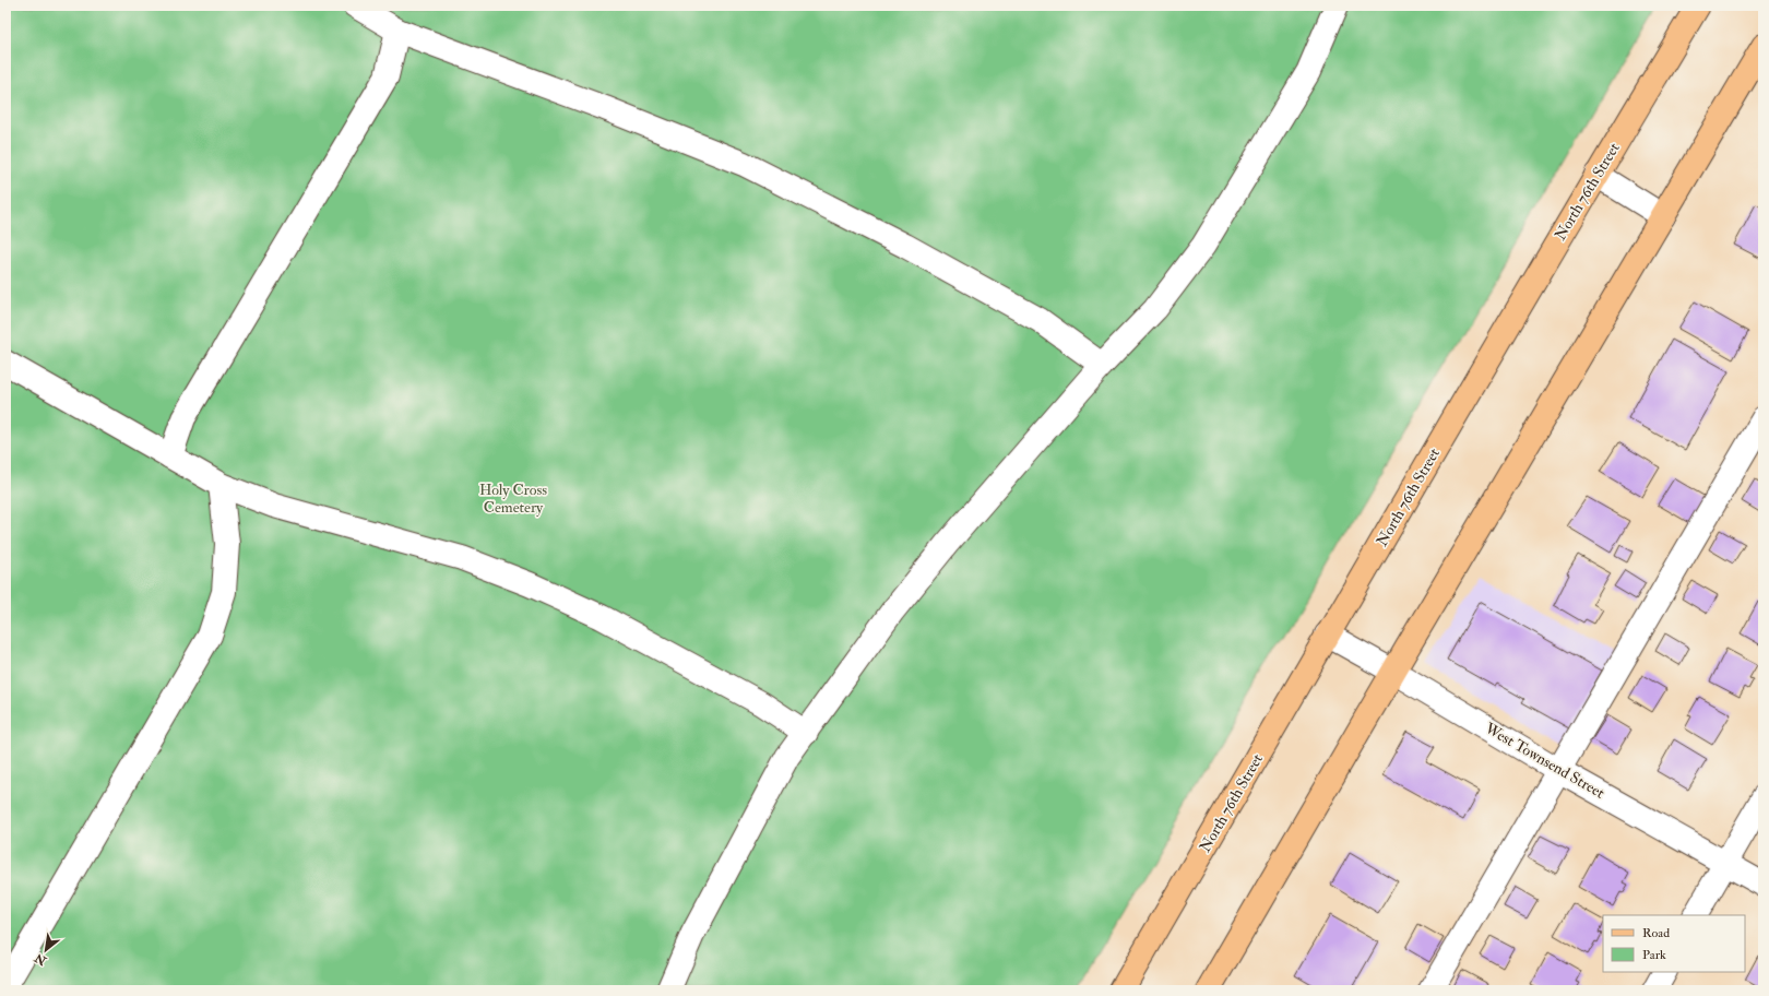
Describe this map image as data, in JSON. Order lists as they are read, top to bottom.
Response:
{
  "streets": {
    "main road": ["North 76th Street"],
    "street": ["West Townsend Street"]
  },
  "crossings": [
    ["North 76th Street", "West Townsend Street"]
  ],
  "parks": ["Holy Cross Cemetery"],
  "legend": ["Road", "Park"],
  "north": "bottom left"
}
